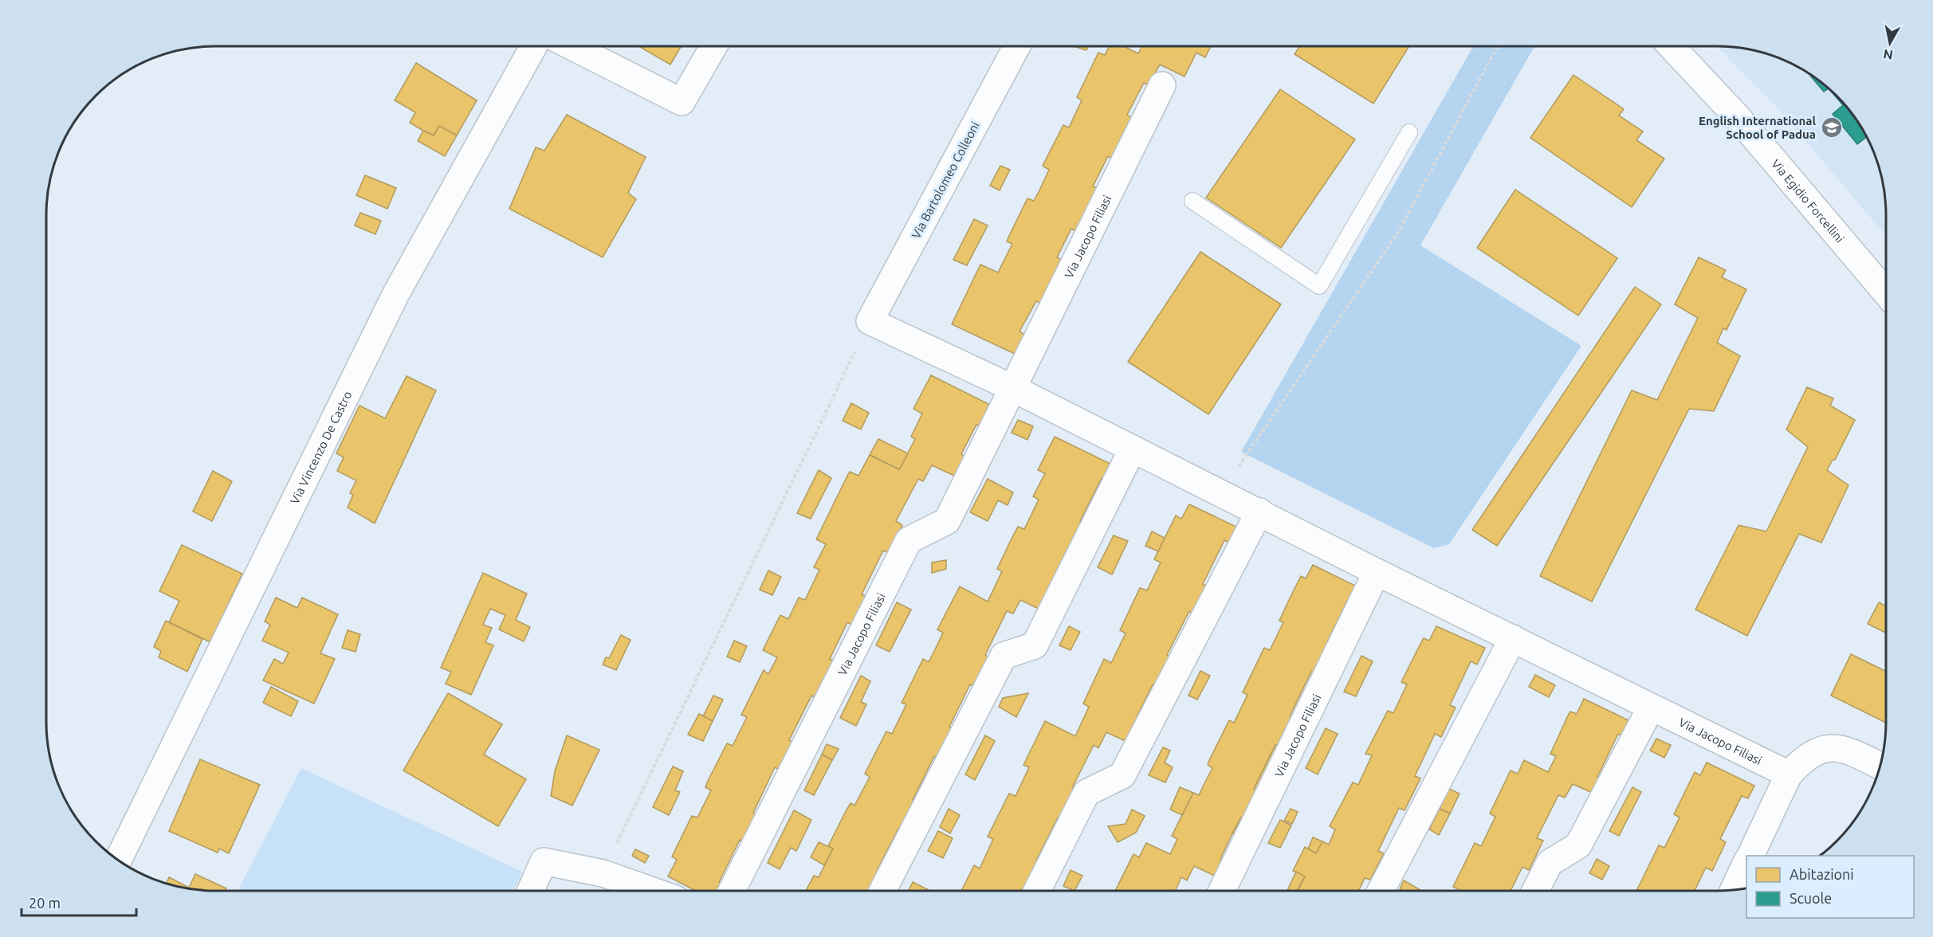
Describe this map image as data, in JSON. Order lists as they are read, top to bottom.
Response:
{
  "streets": {
    "street": [
      "Via Bartolomeo Colleoni",
      "Via Egidio Forcellini",
      "Via Jacopo Filiasi",
      "Via Vincenzo De Castro"
    ]
  },
  "crossings": [
    ["Via Bartolomeo Colleoni", "Via Jacopo Filiasi"]
  ],
  "places": {
    "school or university": ["English International School of Padua"]
  },
  "legend": ["Abitazioni", "Scuole"],
  "scale_bar": "20 m",
  "north": "bottom"
}
